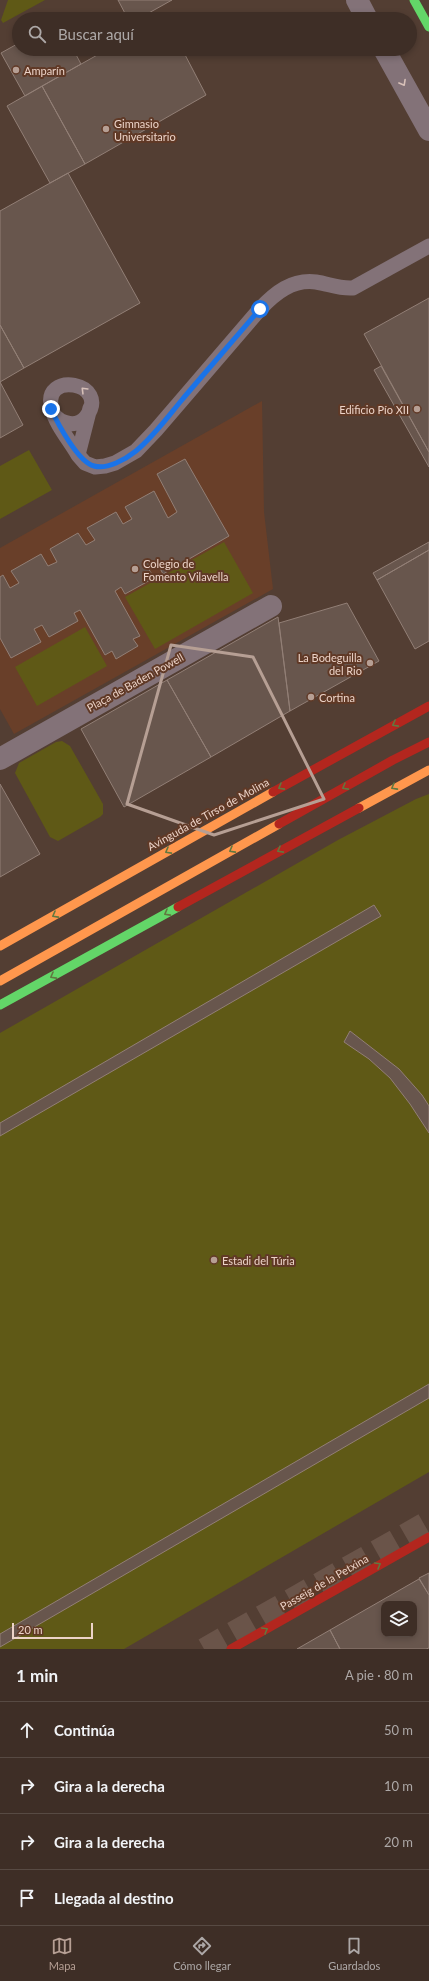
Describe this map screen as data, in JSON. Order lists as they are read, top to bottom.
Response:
{
  "streets": {
    "main road": ["Avinguda de Tirso de Molina", "Passeig de la Petxina"],
    "street": ["Plaça de Baden Powell"]
  },
  "one_way": ["Passeig de la Petxina"],
  "places": [
    "Amparín",
    "Gimnasio Universitario",
    "Edificio Pío XII",
    "Colegio de Fomento Vilavella",
    "La Bodeguilla del Rio",
    "Cortina",
    "Estadi del Túria"
  ],
  "scale_bar": "20 m",
  "page": {
    "search": "Buscar aquí",
    "scale": "20 m",
    "heading": ["1 min", "A pie · 80 m"],
    "list": [
      ["Continúa", "50 m"],
      ["Gira a la derecha", "10 m"],
      ["Gira a la derecha", "20 m"],
      "Llegada al destino"
    ],
    "nav": ["Mapa", "Cómo llegar", "Guardados"]
  }
}
